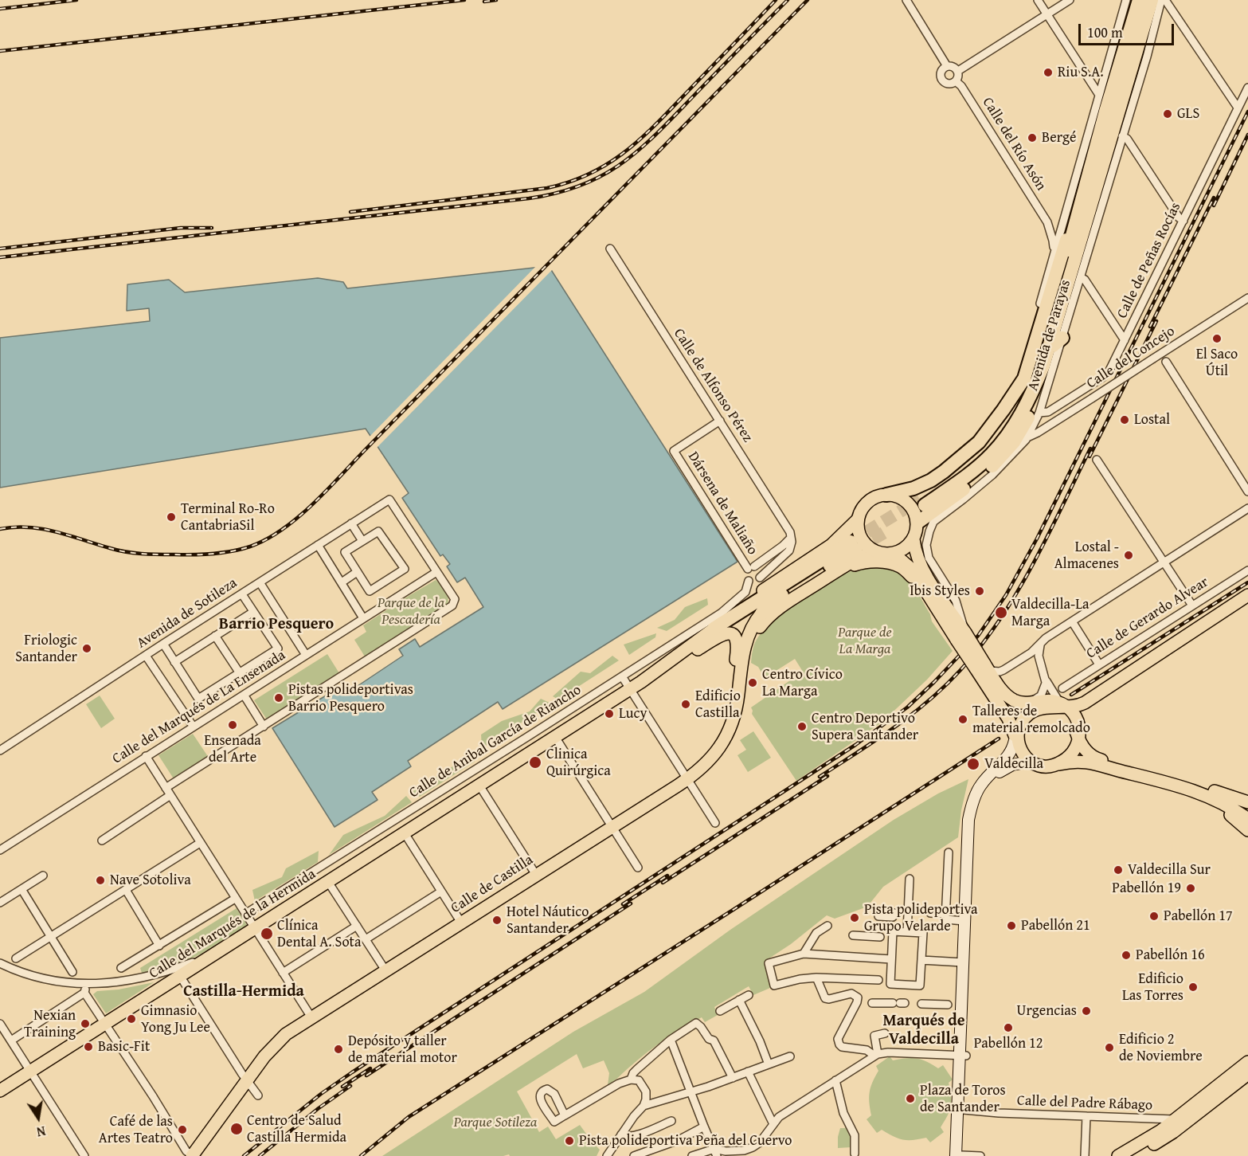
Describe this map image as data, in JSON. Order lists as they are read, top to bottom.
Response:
{
  "streets": {
    "main road": ["Calle de Castilla", "Calle del Marqués de la Hermida"],
    "street": [
      "Calle del Río Asón",
      "Calle de Peñas Rocías",
      "Avenida de Parayas",
      "Calle del Concejo",
      "Calle de Alfonso Pérez",
      "Dársena de Maliaño",
      "Avenida de Sotileza",
      "Calle de Gerardo Alvear",
      "Calle del Marqués de La Ensenada",
      "Calle de Anibal García de Riancho",
      "Calle del Padre Rábago"
    ]
  },
  "crossings": [
    ["Calle del Río Asón", "Avenida de Parayas"],
    ["Calle de Peñas Rocías", "Avenida de Parayas"],
    ["Avenida de Parayas", "Calle del Concejo"],
    ["Calle de Alfonso Pérez", "Dársena de Maliaño"],
    ["Avenida de Sotileza", "Calle del Marqués de La Ensenada"]
  ],
  "districts": ["Barrio Pesquero", "Castilla-Hermida", "Marqués de Valdecilla"],
  "parks": ["Parque de la Pescadería", "Parque de La Marga", "Parque Sotileza"],
  "places": [
    "Riu S.A.",
    "GLS",
    "Bergé",
    "El Saco Útil",
    "Lostal",
    "Terminal Ro-Ro CantabriaSil",
    "Lostal - Almacenes",
    "Ibis Styles",
    "Valdecilla-La Marga",
    "Friologic Santander",
    "Centro Cívico La Marga",
    "Pistas polideportivas Barrio Pesquero",
    "Edificio Castilla",
    "Lucy",
    "Talleres de material remolcado",
    "Ensenada del Arte",
    "Centro Deportivo Supera Santander",
    "Clinica Quirúrgica",
    "Valdecilla",
    "Valdecilla Sur",
    "Nave Sotoliva",
    "Pabellón 19",
    "Pabellón 17",
    "Pista polideportiva Grupo Velarde",
    "Hotel Náutico Santander",
    "Pabellón 21",
    "Clínica Dental A. Sota",
    "Pabellón 16",
    "Edificio Las Torres",
    "Urgencias",
    "Gimnasio Yong Ju Lee",
    "Nexian Training",
    "Pabellón 12",
    "Basic-Fit",
    "Edificio 2 de Noviembre",
    "Depósito y taller de material motor",
    "Plaza de Toros de Santander",
    "Centro de Salud Castilla Hermida",
    "Café de las Artes Teatro",
    "Pista polideportiva Peña del Cuervo"
  ],
  "scale_bar": "100 m",
  "north": "bottom"
}
